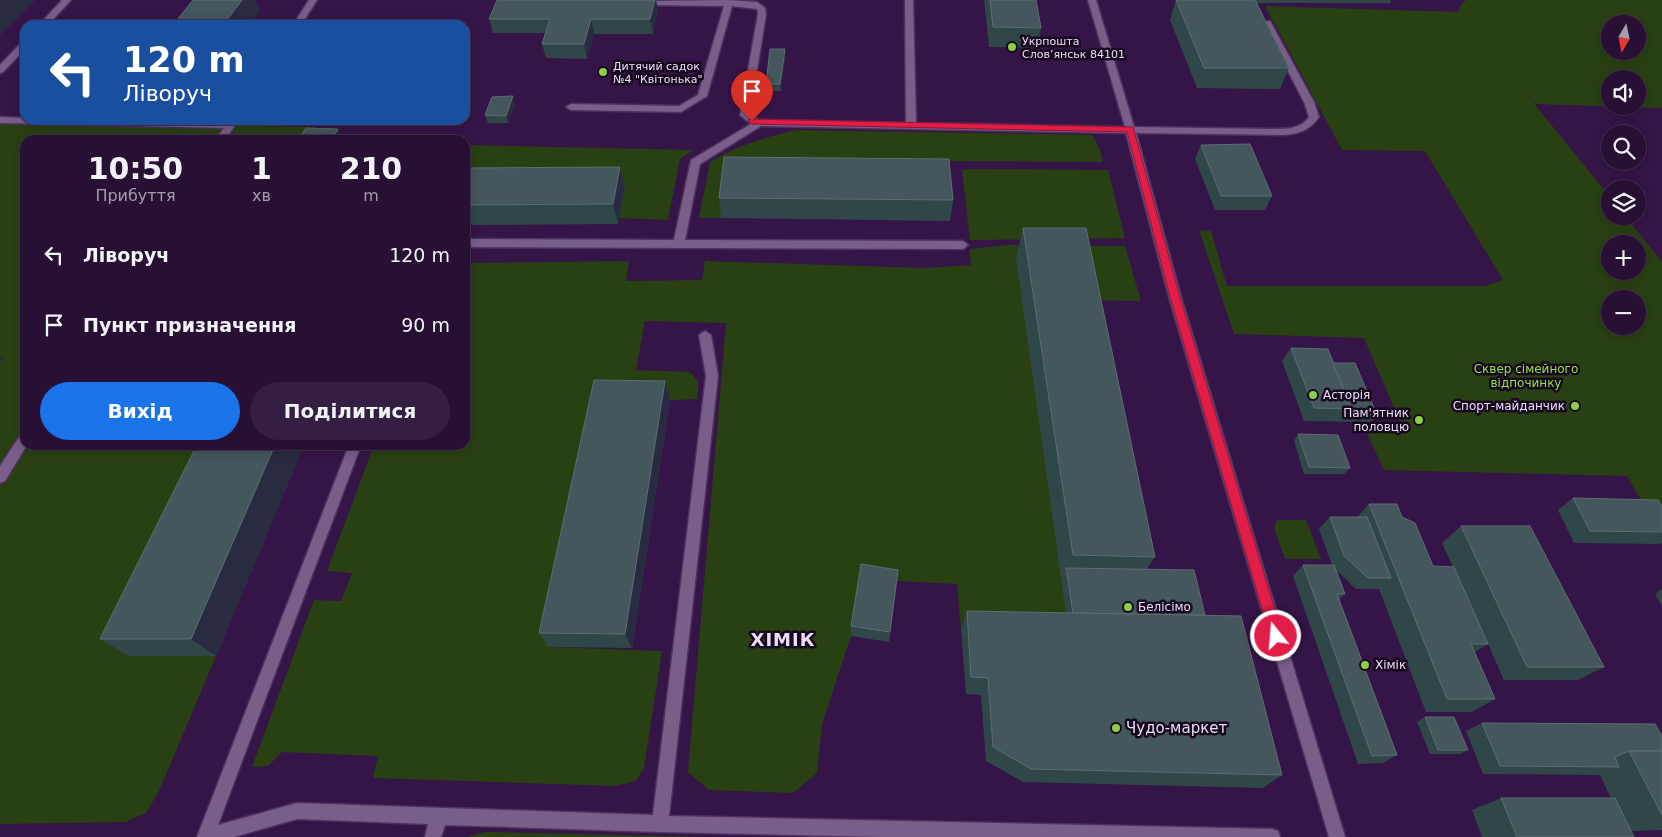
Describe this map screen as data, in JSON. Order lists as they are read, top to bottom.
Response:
{
  "districts": ["ХІМІК"],
  "parks": ["Сквер сімейного відпочинку"],
  "places": [
    "Укрпошта Слов’янськ 84101",
    "Дитячий садок №4 \"Квітонька\"",
    "Асторія",
    "Спорт-майданчик",
    "Пам'ятник половцю",
    "Белісімо",
    "Хімік",
    "Чудо-маркет"
  ],
  "north": "bottom",
  "page": {
    "map_buttons": ["+", "−"],
    "turn": ["120 m", "Ліворуч"],
    "eta": [
      "10:50",
      "Прибуття",
      "1",
      "хв",
      "210",
      "m"
    ],
    "list": [
      {
        "name": "Ліворуч",
        "value": "120 m"
      },
      {
        "name": "Пункт призначення",
        "value": "90 m"
      }
    ],
    "buttons": ["Вихід", "Поділитися"]
  }
}
